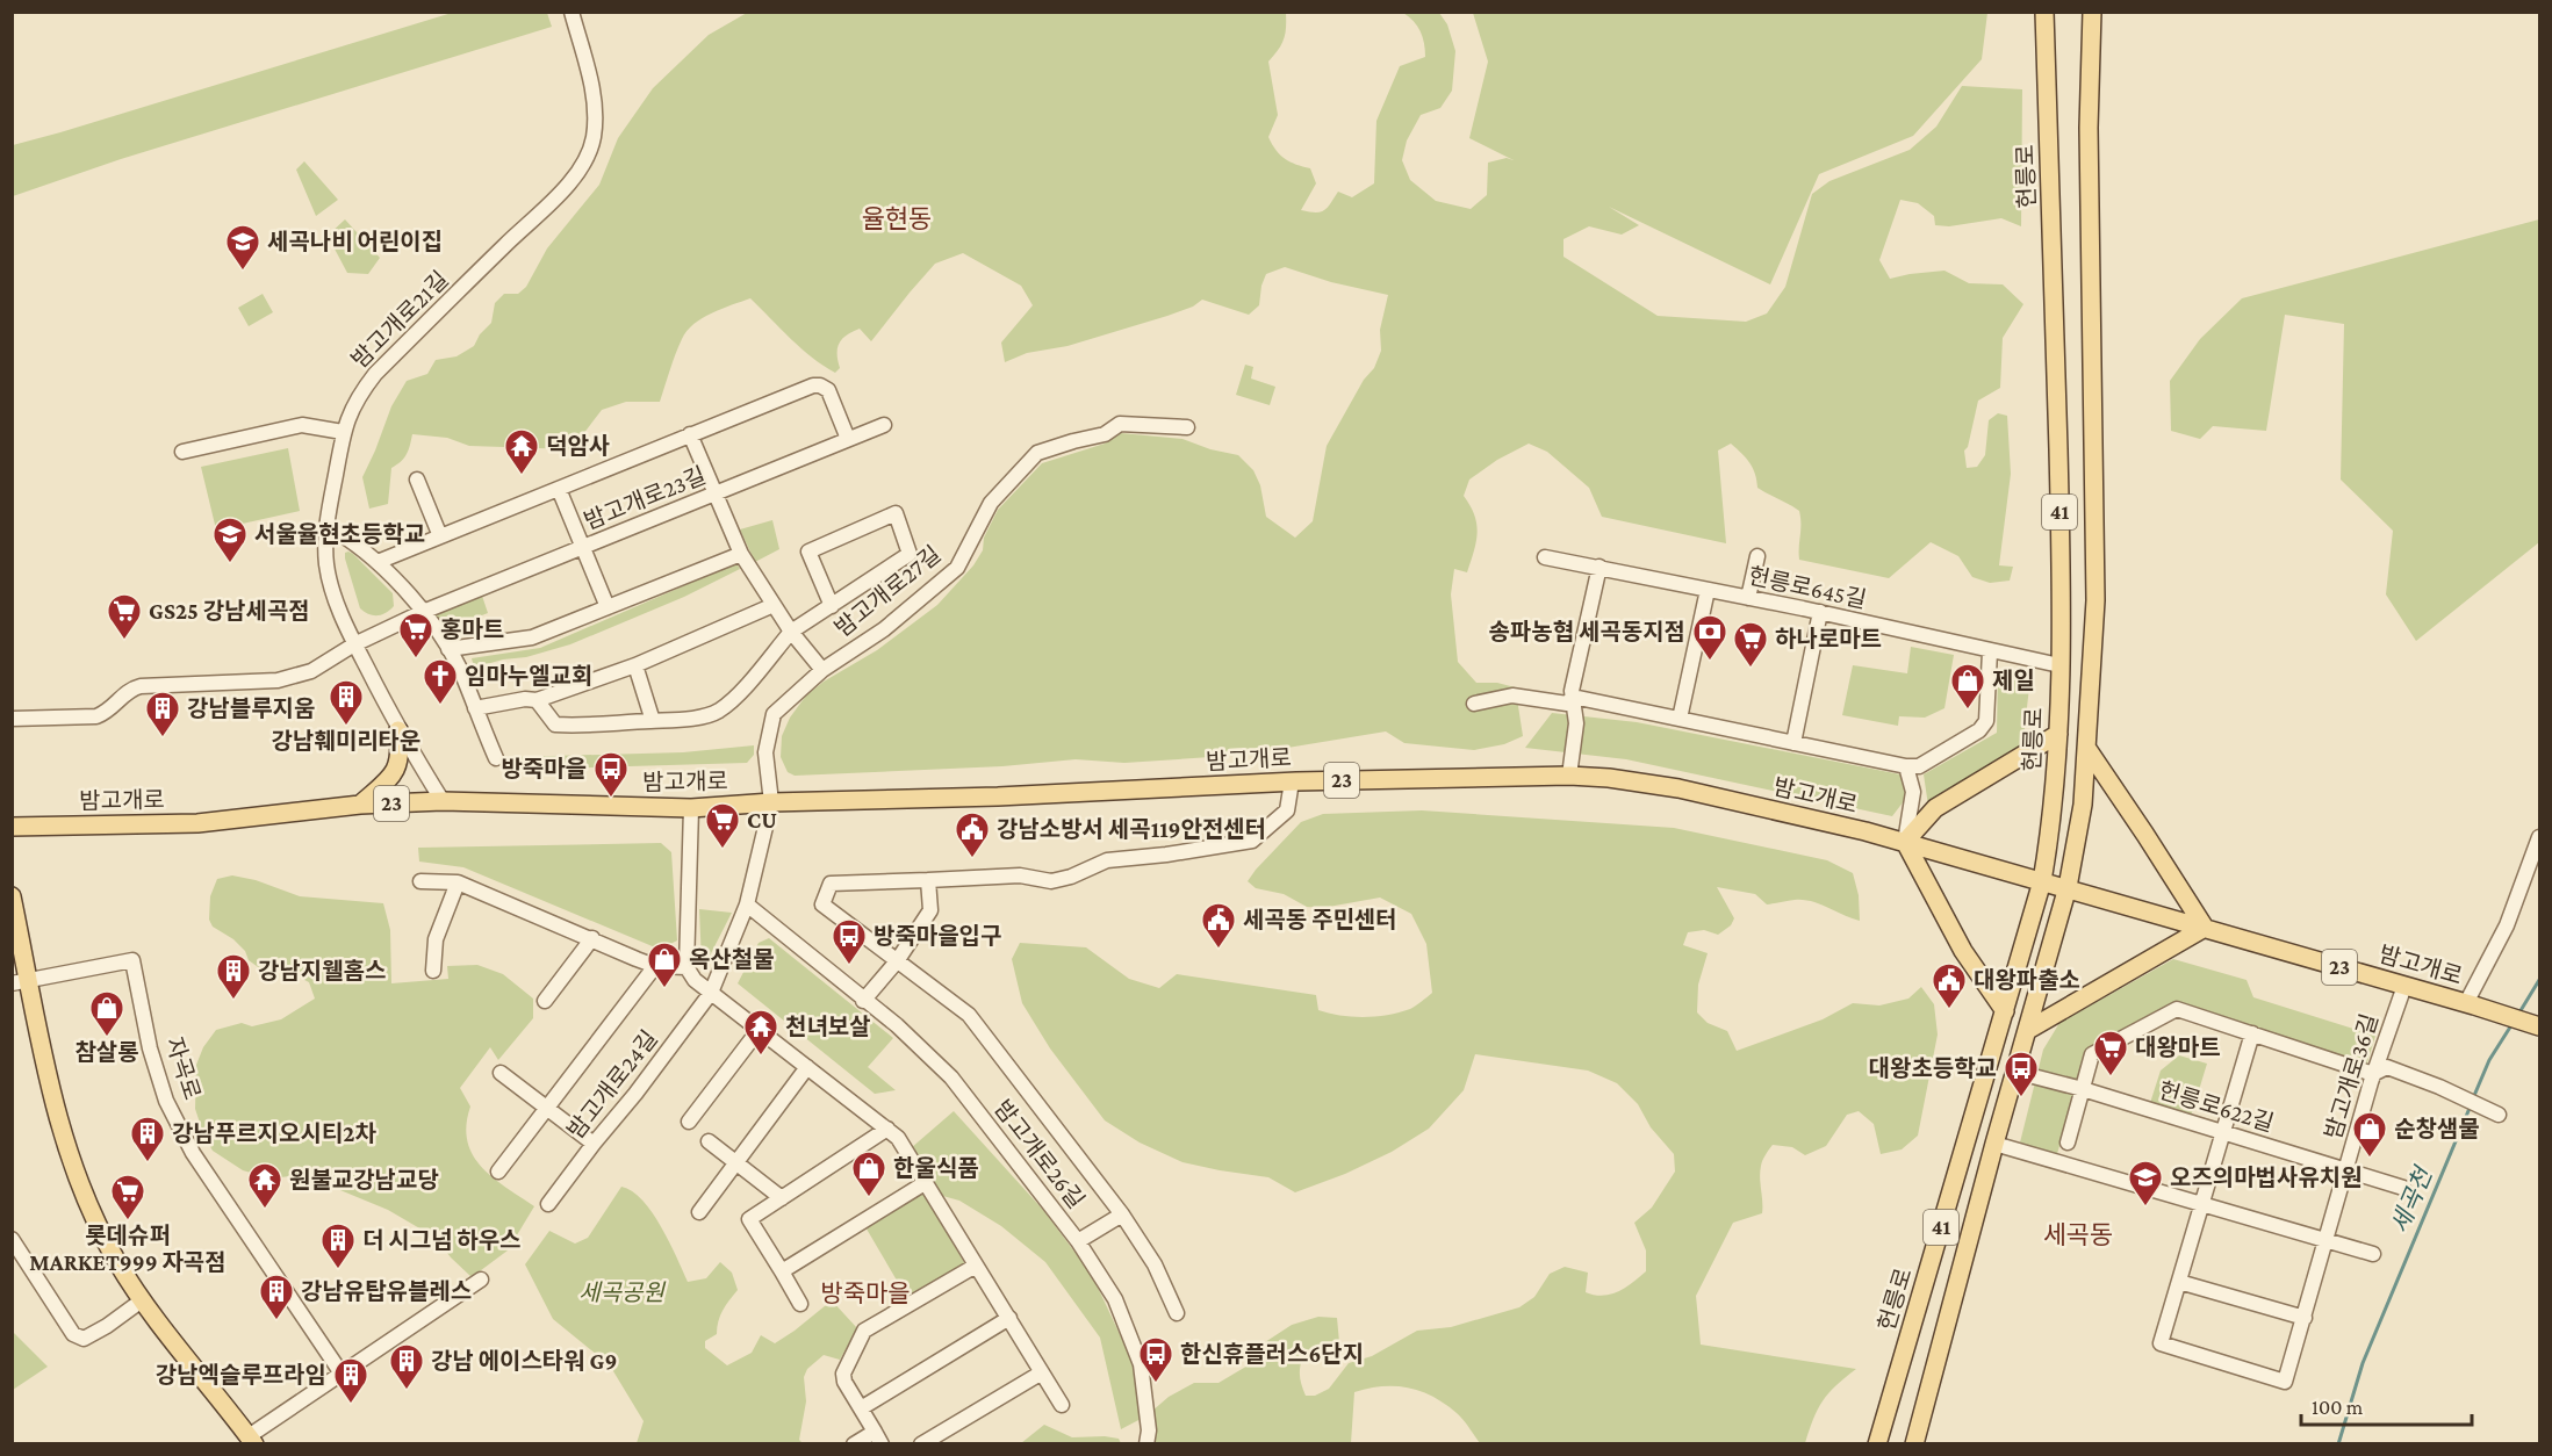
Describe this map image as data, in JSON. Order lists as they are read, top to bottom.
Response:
{
  "streets": {
    "main road": [
      "헌릉로",
      "41",
      "밤고개로",
      "23"
    ],
    "street": [
      "밤고개로21길",
      "밤고개로23길",
      "헌릉로645길",
      "밤고개로27길",
      "자곡로",
      "밤고개로36길",
      "밤고개로24길",
      "헌릉로622길",
      "밤고개로26길"
    ]
  },
  "crossings": [
    ["헌릉로", "헌릉로645길"],
    ["헌릉로", "밤고개로"],
    ["밤고개로21길", "밤고개로23길"],
    ["밤고개로21길", "밤고개로"],
    ["41", "밤고개로"],
    ["41", "헌릉로622길"],
    ["밤고개로27길", "밤고개로"],
    ["밤고개로", "밤고개로36길"],
    ["밤고개로36길", "헌릉로622길"],
    ["밤고개로24길", "밤고개로26길"]
  ],
  "districts": ["율현동", "세곡동", "방죽마을"],
  "water": ["세곡천"],
  "parks": ["세곡공원"],
  "places": {
    "school or university": ["세곡나비 어린이집", "서울율현초등학교", "오즈의마법사유치원"],
    "temple": ["덕암사", "천녀보살", "원불교강남교당"],
    "supermarket": [
      "GS25 강남세곡점",
      "홍마트",
      "하나로마트",
      "CU",
      "대왕마트",
      "롯데슈퍼 MARKET999 자곡점"
    ],
    "bank": ["송파농협 세곡동지점"],
    "church": ["임마누엘교회"],
    "shop": [
      "제일",
      "옥산철물",
      "참살롱",
      "순창샘물",
      "한울식품"
    ],
    "building": [
      "강남훼미리타운",
      "강남블루지움",
      "강남지웰홈스",
      "강남푸르지오시티2차",
      "더 시그넘 하우스",
      "강남유탑유블레스",
      "강남 에이스타워 G9",
      "강남엑슬루프라임"
    ],
    "bus stop": [
      "방죽마을",
      "방죽마을입구",
      "대왕초등학교",
      "한신휴플러스6단지"
    ],
    "public building": ["강남소방서 세곡119안전센터", "세곡동 주민센터", "대왕파출소"]
  },
  "scale_bar": "100 m"
}
